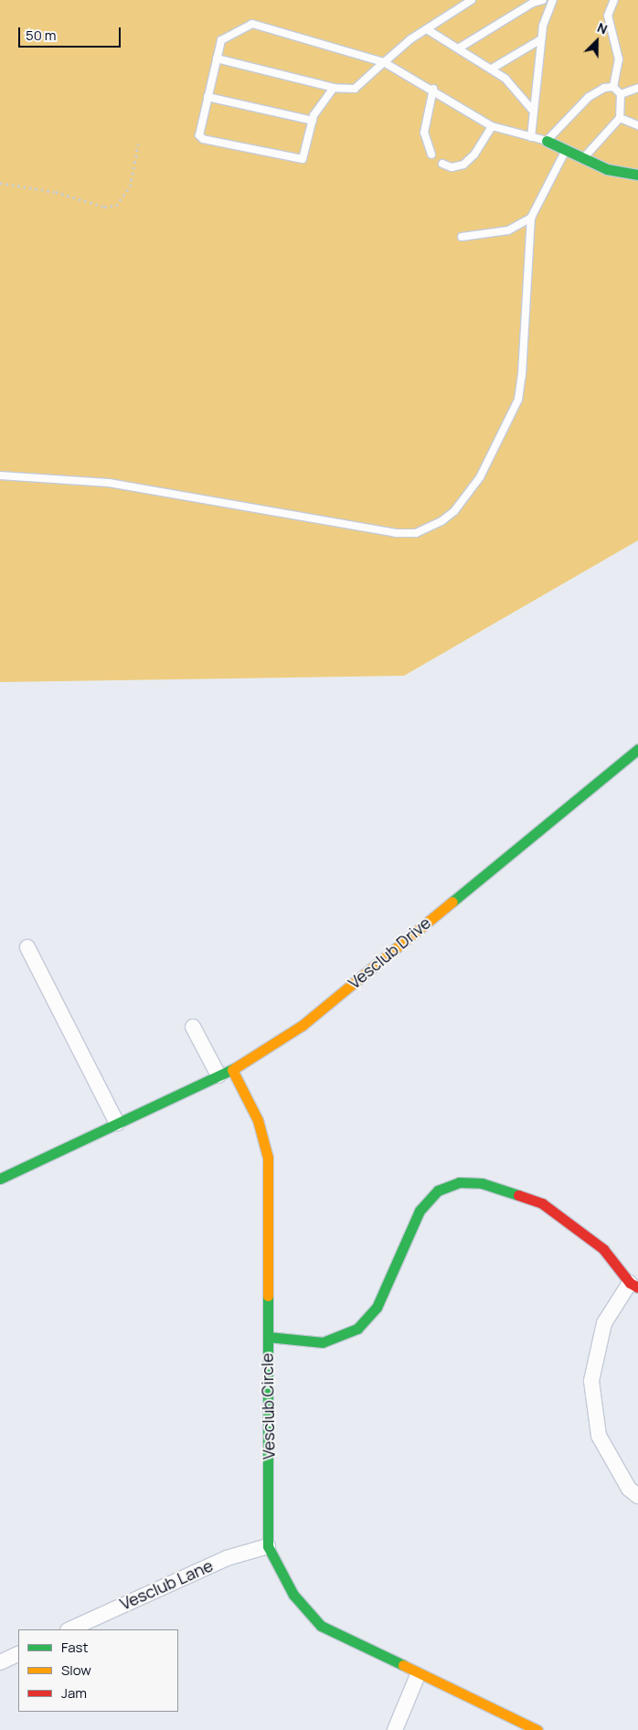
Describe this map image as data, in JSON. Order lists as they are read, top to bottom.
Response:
{
  "streets": {
    "street": ["Vesclub Drive", "Vesclub Circle", "Vesclub Lane"]
  },
  "crossings": [
    ["Vesclub Drive", "Vesclub Circle"],
    ["Vesclub Circle", "Vesclub Lane"]
  ],
  "legend": ["Fast", "Slow", "Jam"],
  "scale_bar": "50 m",
  "north": "top right"
}
